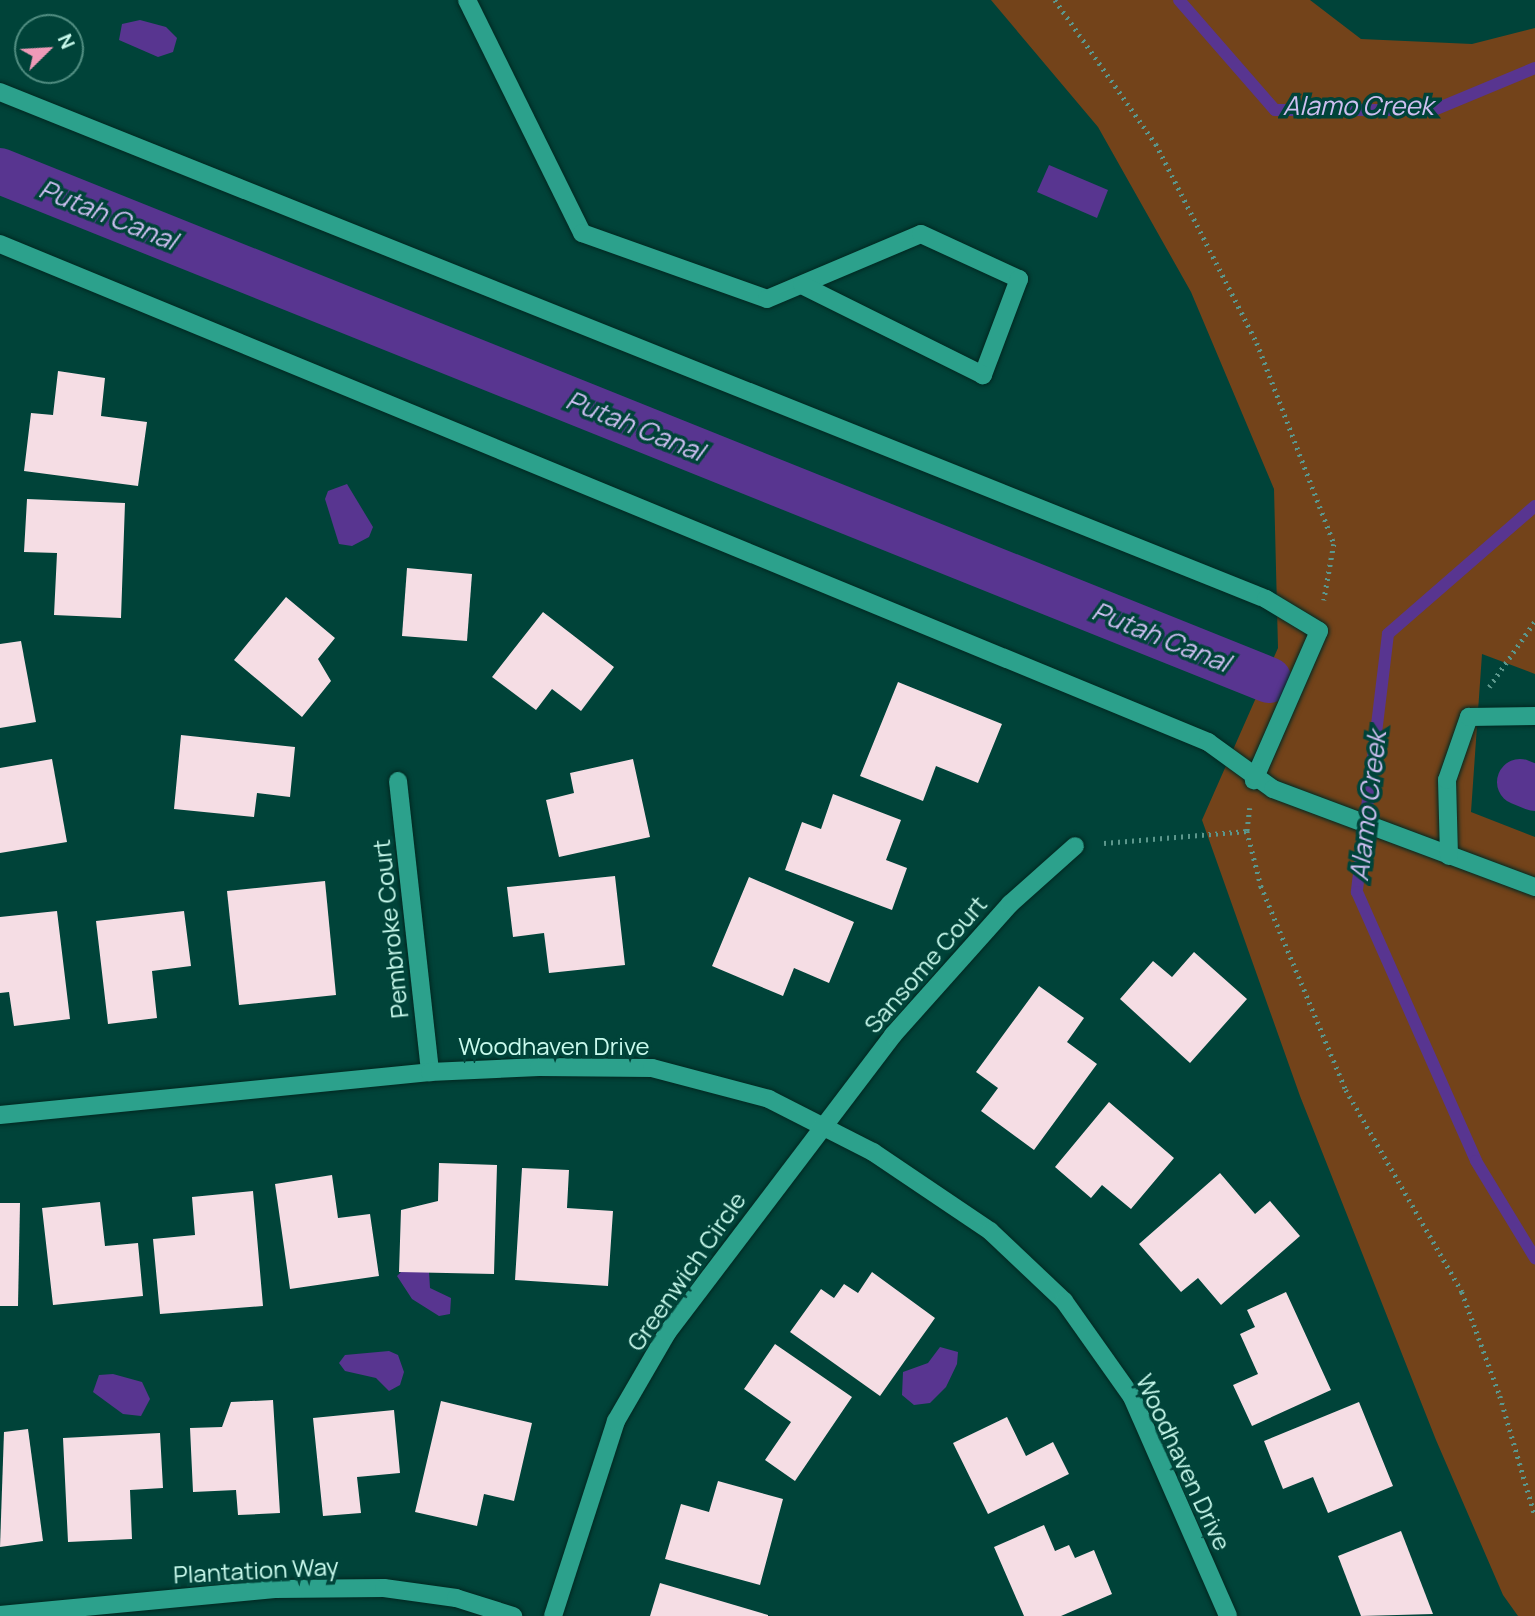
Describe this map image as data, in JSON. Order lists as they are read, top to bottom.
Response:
{
  "streets": {
    "street": [
      "Pembroke Court",
      "Sansome Court",
      "Woodhaven Drive",
      "Greenwich Circle",
      "Plantation Way"
    ]
  },
  "crossings": [
    ["Pembroke Court", "Woodhaven Drive"],
    ["Sansome Court", "Woodhaven Drive"],
    ["Sansome Court", "Greenwich Circle"],
    ["Woodhaven Drive", "Greenwich Circle"]
  ],
  "water": ["Alamo Creek", "Putah Canal"],
  "north": "top right"
}
